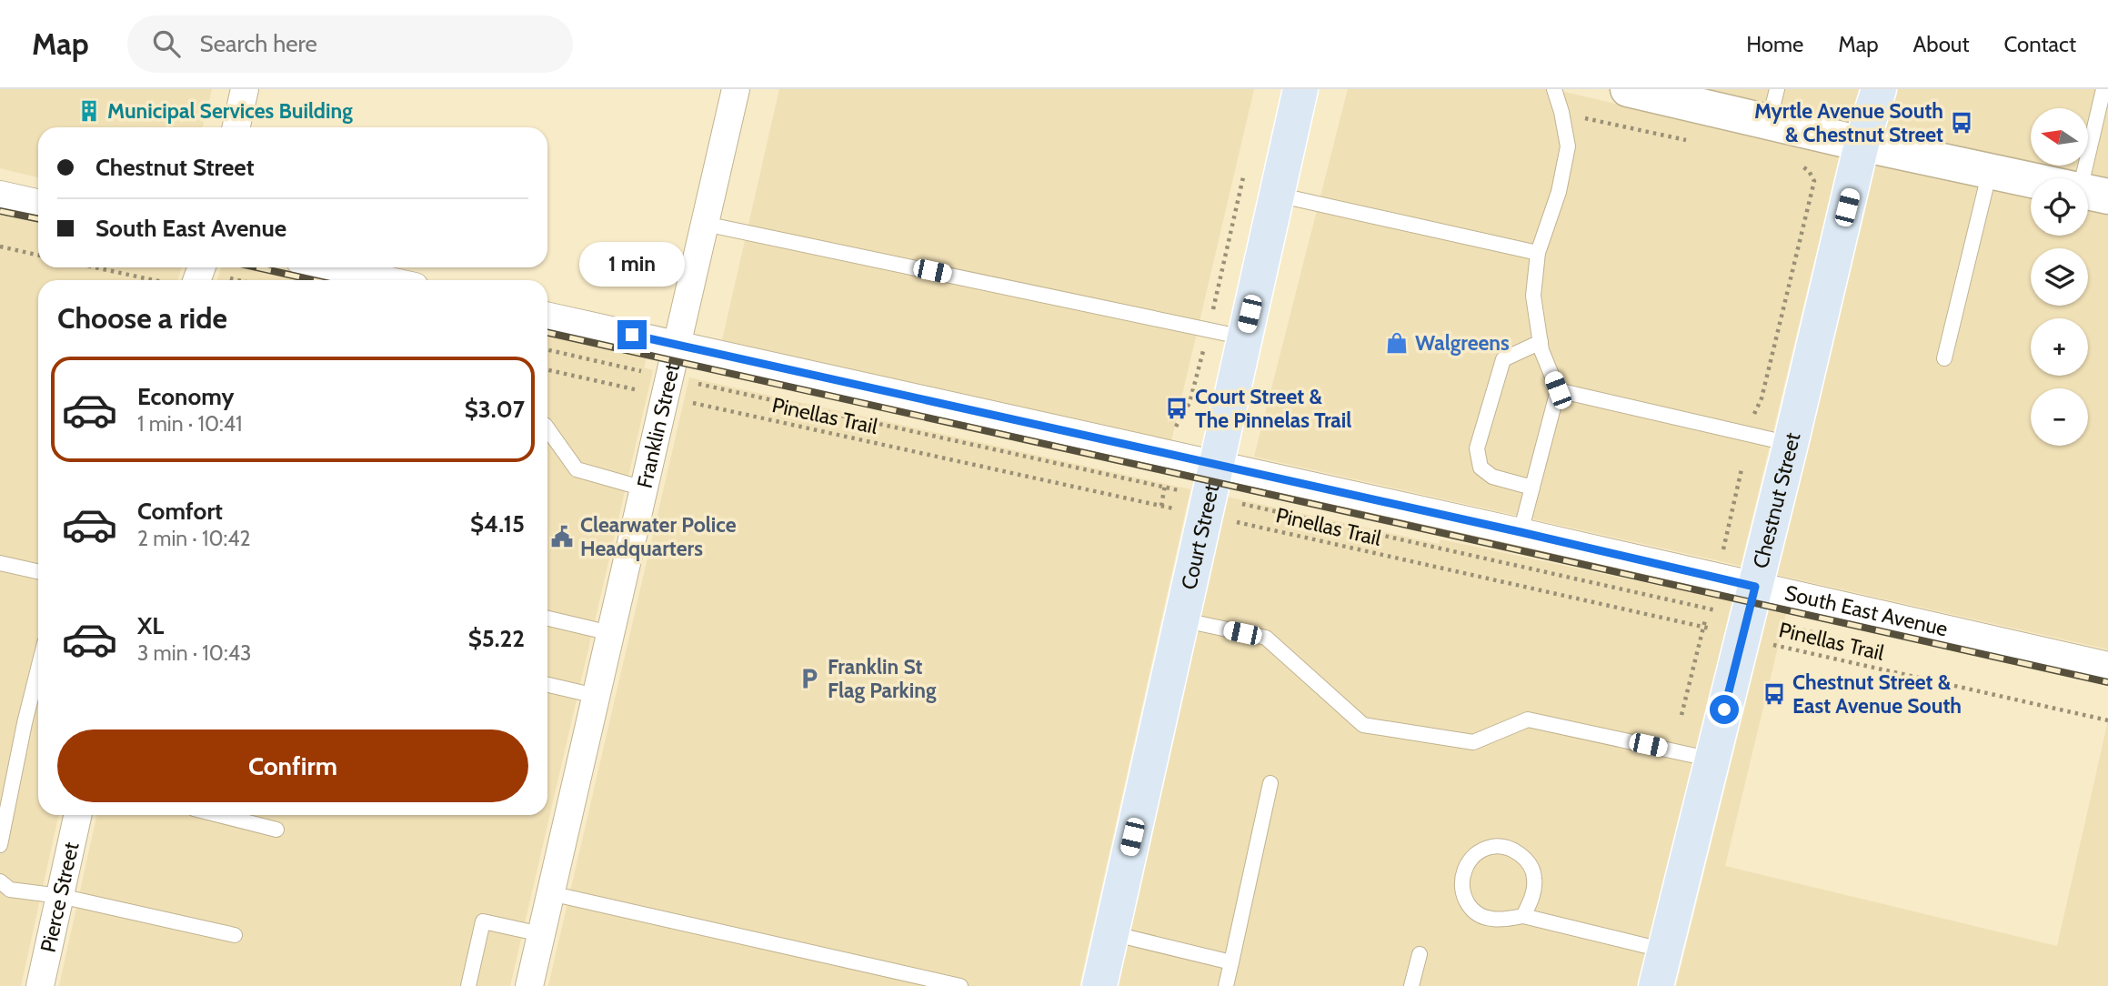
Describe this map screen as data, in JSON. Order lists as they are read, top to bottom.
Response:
{
  "streets": {
    "main road": ["Chestnut Street", "Court Street"],
    "street": ["Franklin Street", "South East Avenue", "Pierce Street"],
    "path": ["Pinellas Trail"]
  },
  "crossings": [
    ["Pinellas Trail", "Franklin Street"],
    ["Pinellas Trail", "Chestnut Street"],
    ["Pinellas Trail", "Court Street"],
    ["Pinellas Trail", "South East Avenue"],
    ["Franklin Street", "South East Avenue"],
    ["Chestnut Street", "South East Avenue"],
    ["Court Street", "South East Avenue"]
  ],
  "places": {
    "building": ["Municipal Services Building"],
    "bus stop": ["Myrtle Avenue South & Chestnut Street", "Court Street & The Pinnelas Trail", "Chestnut Street & East Avenue South"],
    "shop": ["Walgreens"],
    "public building": ["Clearwater Police Headquarters"],
    "parking": ["Franklin St Flag Parking"]
  },
  "north": "left",
  "page": {
    "header": "Map",
    "search": "Search here",
    "nav": [
      "Home",
      "Map",
      "About",
      "Contact"
    ],
    "map_buttons": ["+", "−"],
    "banner": ["Chestnut Street", "South East Avenue"],
    "bubble": "1 min",
    "heading": "Choose a ride",
    "list": [
      {
        "name": "Economy",
        "note": "1 min · 10:41",
        "value": "$3.07"
      },
      {
        "name": "Comfort",
        "note": "2 min · 10:42",
        "value": "$4.15"
      },
      {
        "name": "XL",
        "note": "3 min · 10:43",
        "value": "$5.22"
      }
    ],
    "buttons": "Confirm"
  }
}
